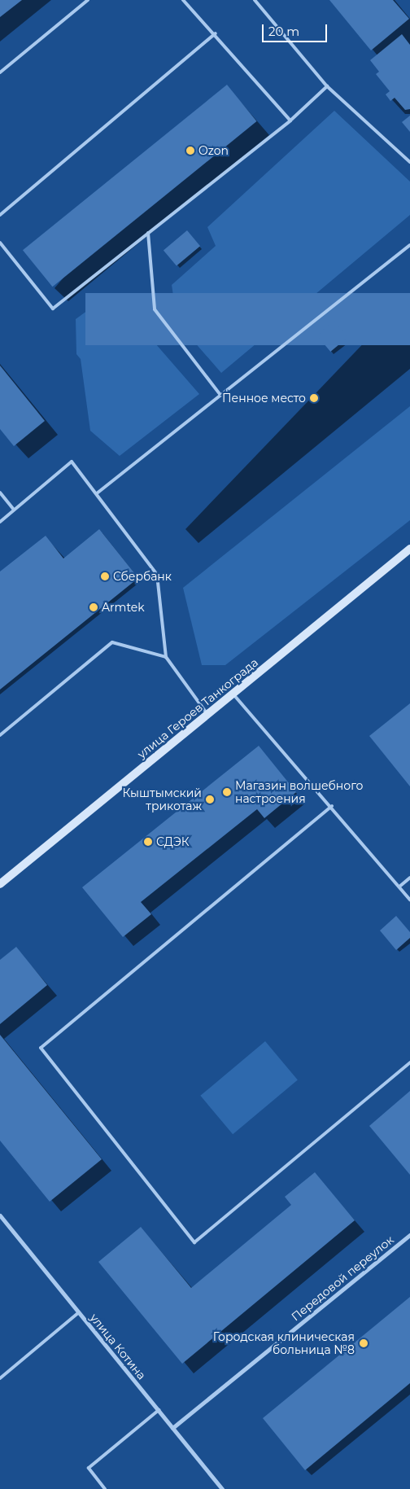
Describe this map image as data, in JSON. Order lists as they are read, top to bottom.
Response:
{
  "streets": {
    "main road": ["улица Героев Танкограда"],
    "street": ["Передовой переулок", "улица Котина"]
  },
  "crossings": [
    ["Передовой переулок", "улица Котина"]
  ],
  "places": [
    "Ozon",
    "Пенное место",
    "Сбербанк",
    "Armtek",
    "Магазин волшебного настроения",
    "Кыштымский трикотаж",
    "СДЭК",
    "Городская клиническая больница №8"
  ],
  "scale_bar": "20 m"
}
